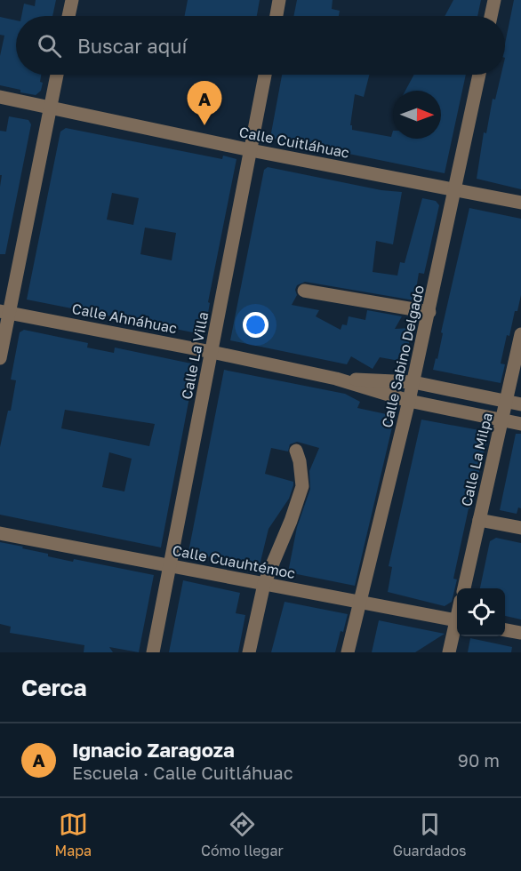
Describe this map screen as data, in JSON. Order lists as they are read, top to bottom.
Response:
{
  "streets": {
    "street": [
      "Calle Cuitláhuac",
      "Calle Ahnáhuac",
      "Calle La Villa",
      "Calle Sabino Delgado",
      "Calle La Milpa",
      "Calle Cuauhtémoc"
    ]
  },
  "crossings": [
    ["Calle Cuitláhuac", "Calle La Villa"],
    ["Calle Cuitláhuac", "Calle Sabino Delgado"],
    ["Calle Ahnáhuac", "Calle La Villa"],
    ["Calle Ahnáhuac", "Calle Sabino Delgado"],
    ["Calle Ahnáhuac", "Calle La Milpa"],
    ["Calle La Villa", "Calle Cuauhtémoc"],
    ["Calle Sabino Delgado", "Calle Cuauhtémoc"]
  ],
  "north": "right",
  "page": {
    "search": "Buscar aquí",
    "pins": "A",
    "heading": "Cerca",
    "list": [
      {
        "mark": "A",
        "name": "Ignacio Zaragoza",
        "note": "Escuela · Calle Cuitláhuac",
        "value": "90 m"
      }
    ],
    "nav": ["Mapa", "Cómo llegar", "Guardados"]
  }
}
